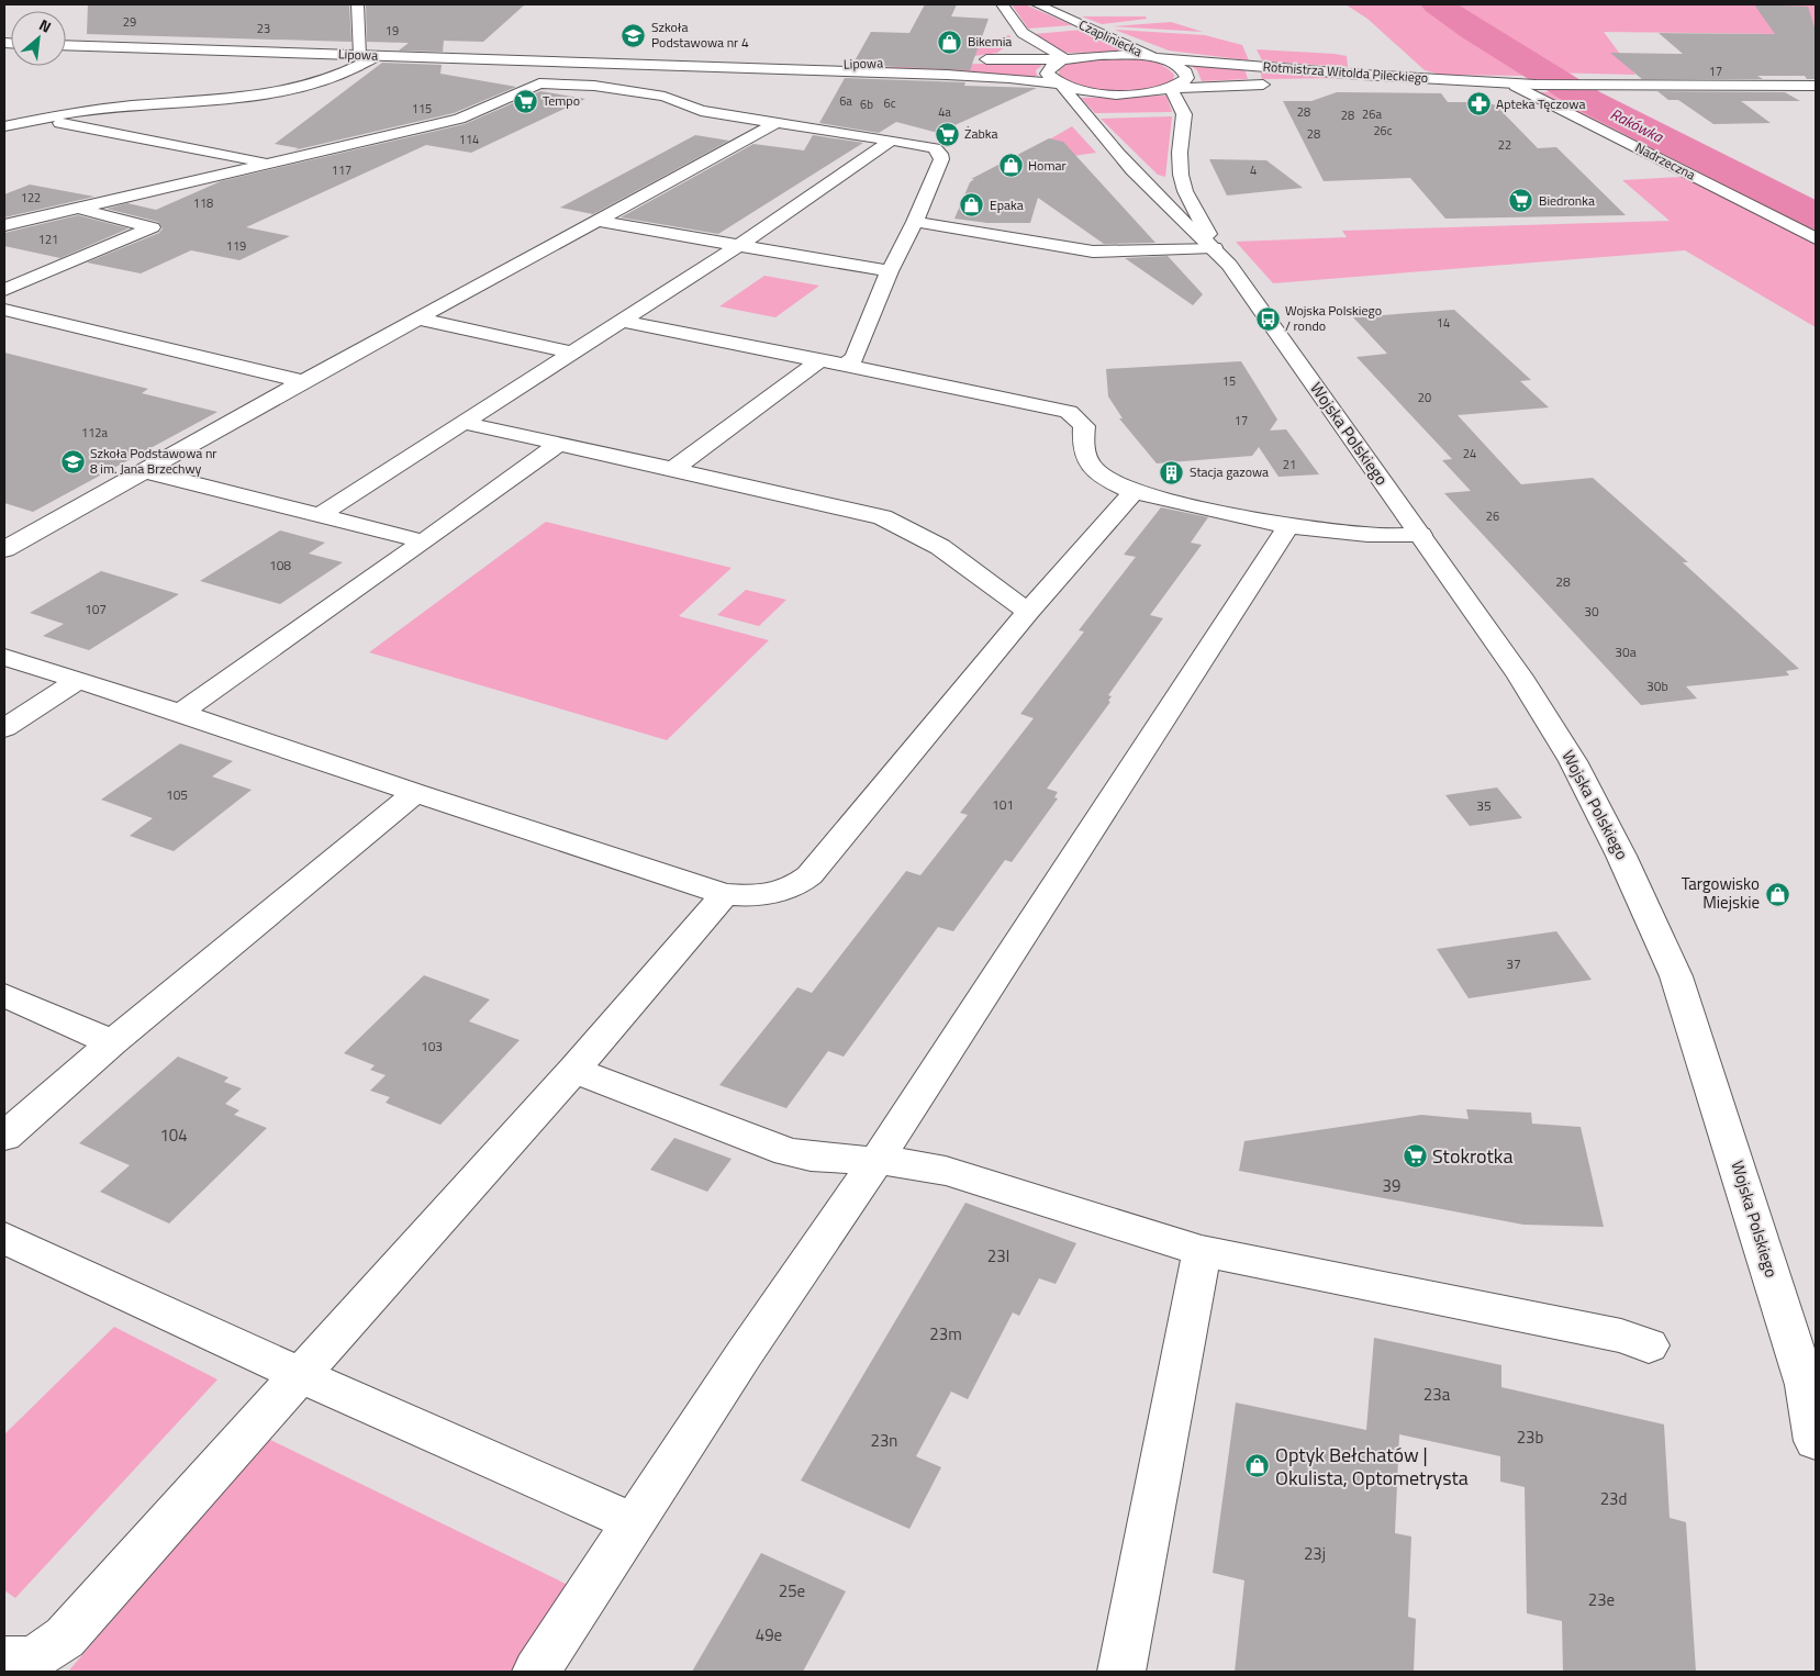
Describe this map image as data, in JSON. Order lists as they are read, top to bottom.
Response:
{
  "streets": {
    "street": [
      "Czapliniecka",
      "Lipowa",
      "Rotmistrza Witolda Pileckiego",
      "Nadrzeczna",
      "Wojska Polskiego"
    ]
  },
  "crossings": [
    ["Czapliniecka", "Lipowa"],
    ["Czapliniecka", "Rotmistrza Witolda Pileckiego"],
    ["Lipowa", "Rotmistrza Witolda Pileckiego"],
    ["Lipowa", "Wojska Polskiego"],
    ["Rotmistrza Witolda Pileckiego", "Nadrzeczna"],
    ["Rotmistrza Witolda Pileckiego", "Wojska Polskiego"]
  ],
  "water": ["Rakówka"],
  "places": {
    "school or university": ["Szkoła Podstawowa nr 4", "Szkoła Podstawowa nr 8 im. Jana Brzechwy"],
    "shop": [
      "Bikemia",
      "Homar",
      "Epaka",
      "Targowisko Miejskie",
      "Optyk Bełchatów | Okulista, Optometrysta"
    ],
    "supermarket": [
      "Tempo",
      "Żabka",
      "Biedronka",
      "Stokrotka"
    ],
    "pharmacy": ["Apteka Tęczowa"],
    "bus stop": ["Wojska Polskiego / rondo"],
    "building": ["Stacja gazowa"]
  },
  "house_numbers": [
    "29",
    "23",
    "19",
    "17",
    "6a",
    "6c",
    "6b",
    "115",
    "4a",
    "28",
    "26a",
    "28",
    "26c",
    "28",
    "114",
    "22",
    "117",
    "4",
    "122",
    "118",
    "121",
    "119",
    "14",
    "15",
    "20",
    "17",
    "112a",
    "24",
    "21",
    "26",
    "108",
    "28",
    "107",
    "30",
    "30a",
    "30b",
    "105",
    "101",
    "35",
    "37",
    "103",
    "104",
    "39",
    "23l",
    "23m",
    "23a",
    "23b",
    "23n",
    "23d",
    "23j",
    "25e",
    "23e",
    "49e"
  ],
  "north": "top right"
}
